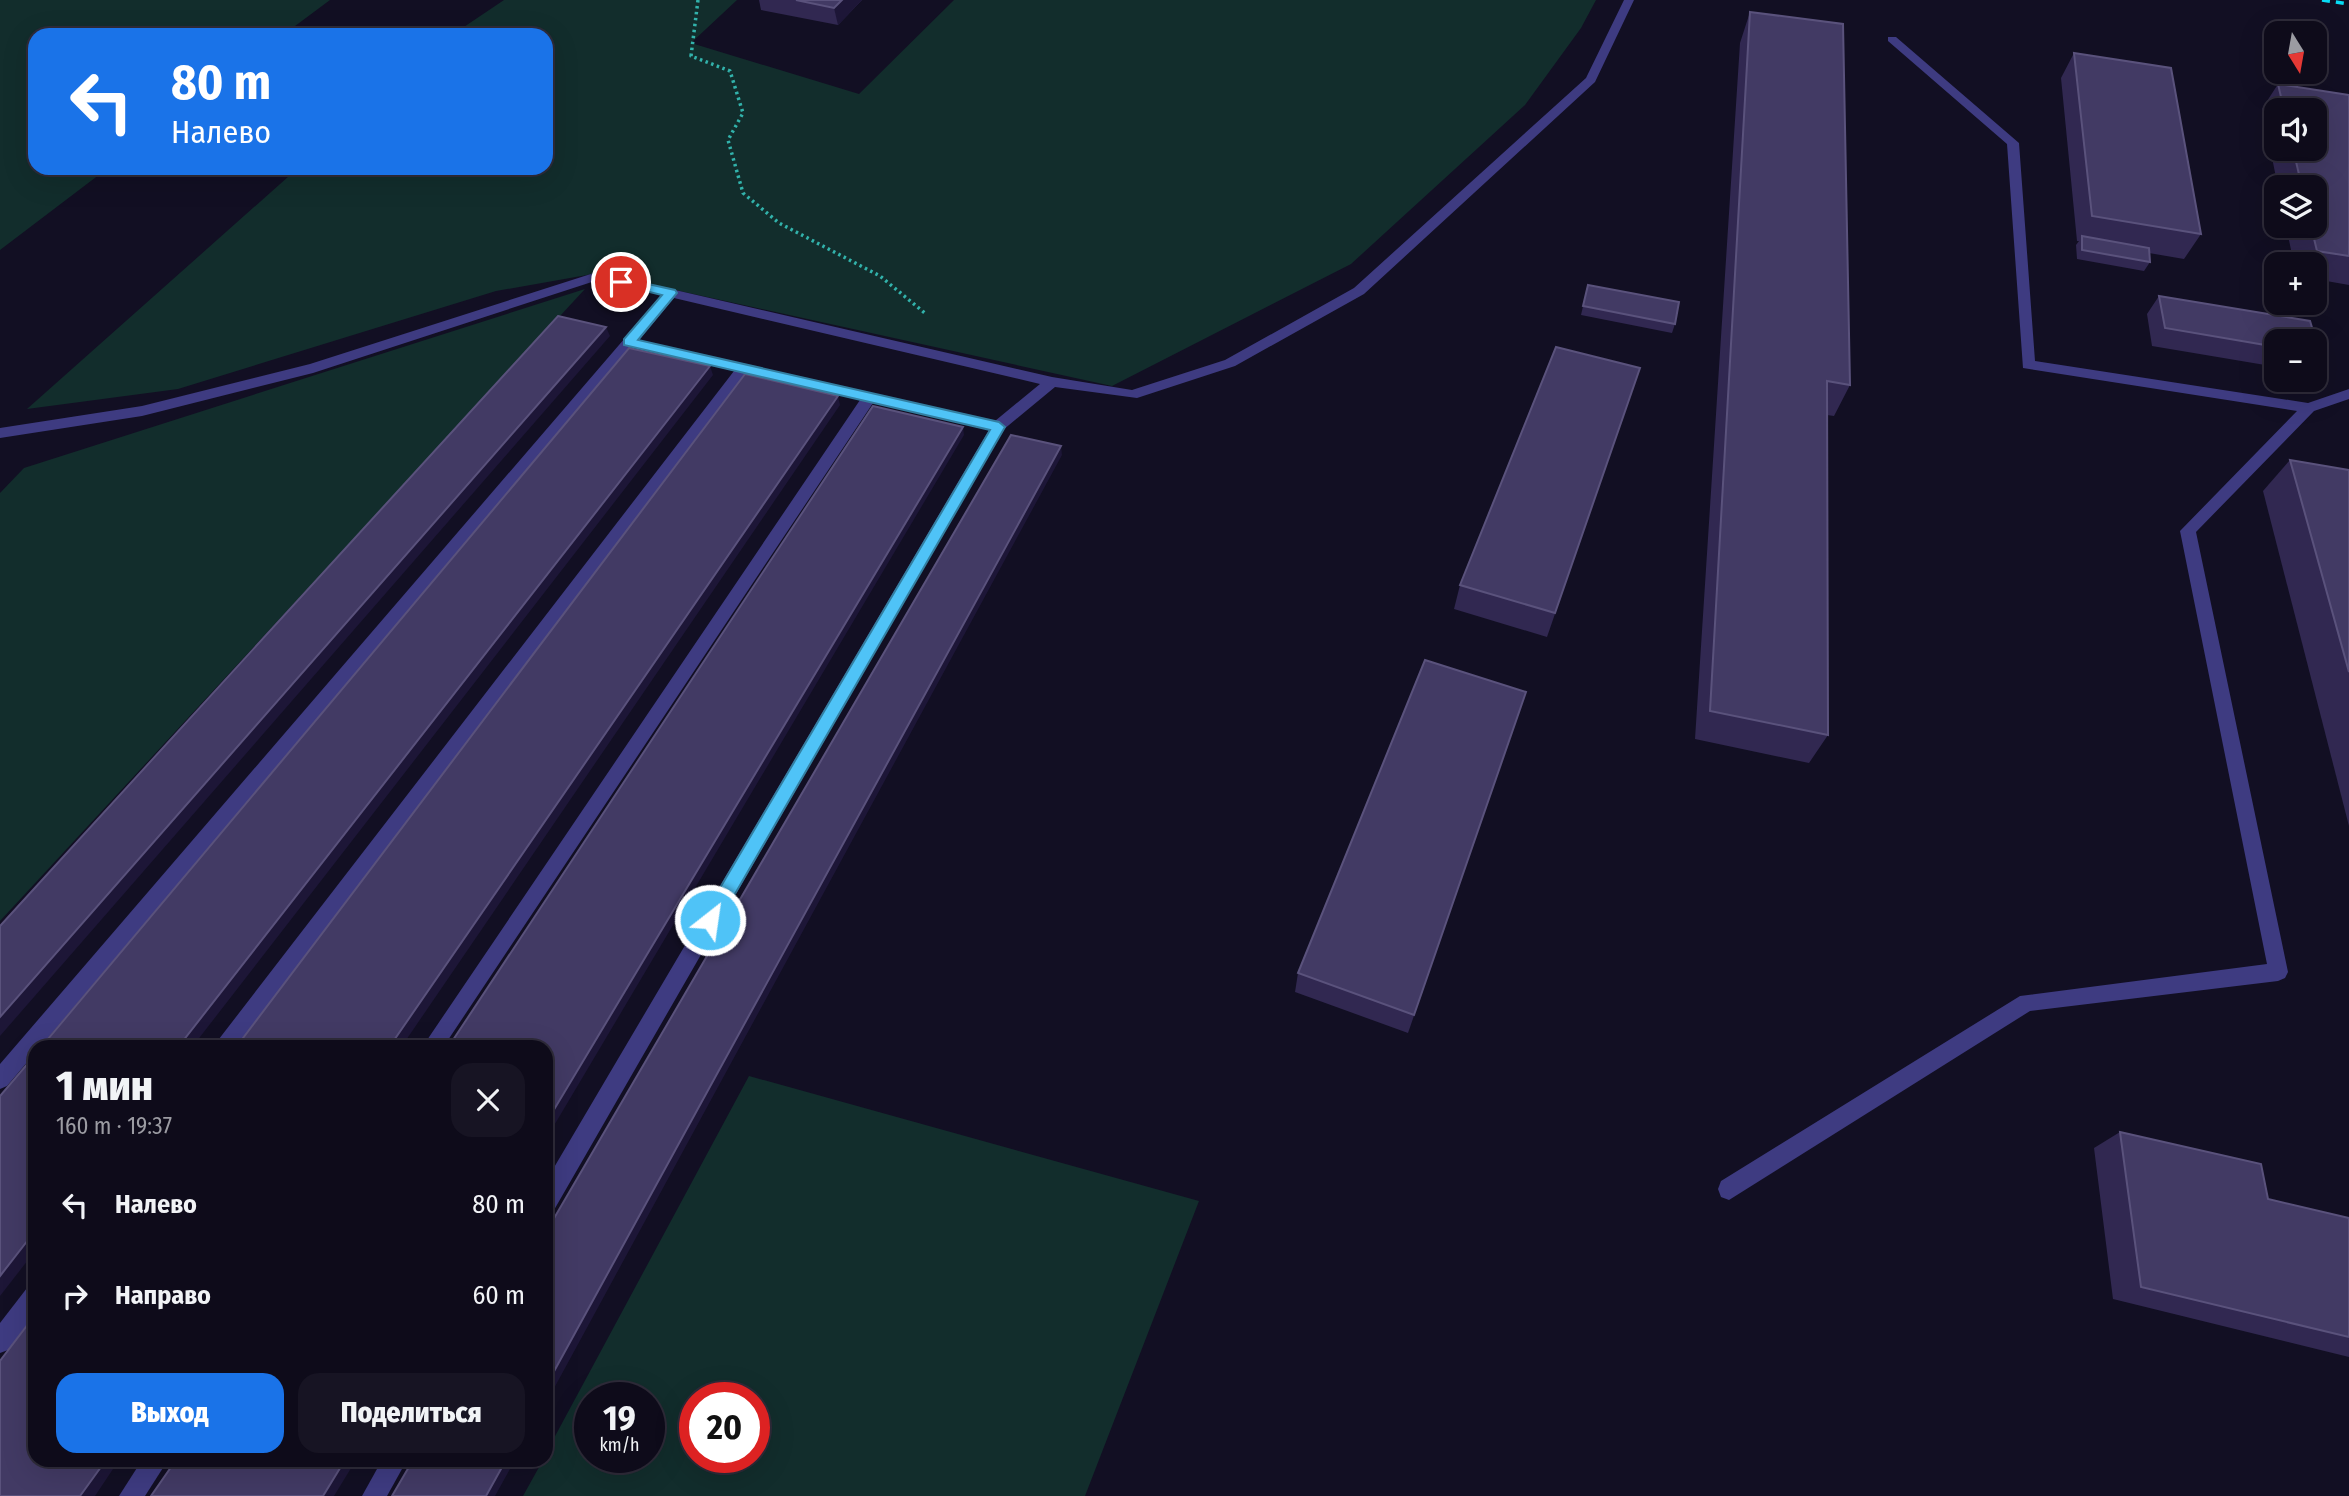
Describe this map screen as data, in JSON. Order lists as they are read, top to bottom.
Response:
{
  "north": "bottom",
  "page": {
    "map_buttons": ["+", "−"],
    "turn": ["80 m", "Налево"],
    "heading": ["1 мин", "160 m · 19:37"],
    "list": [
      {
        "name": "Налево",
        "value": "80 m"
      },
      {
        "name": "Направо",
        "value": "60 m"
      }
    ],
    "buttons": ["Выход", "Поделиться"],
    "speed": "19 km/h",
    "limit": "20"
  }
}
